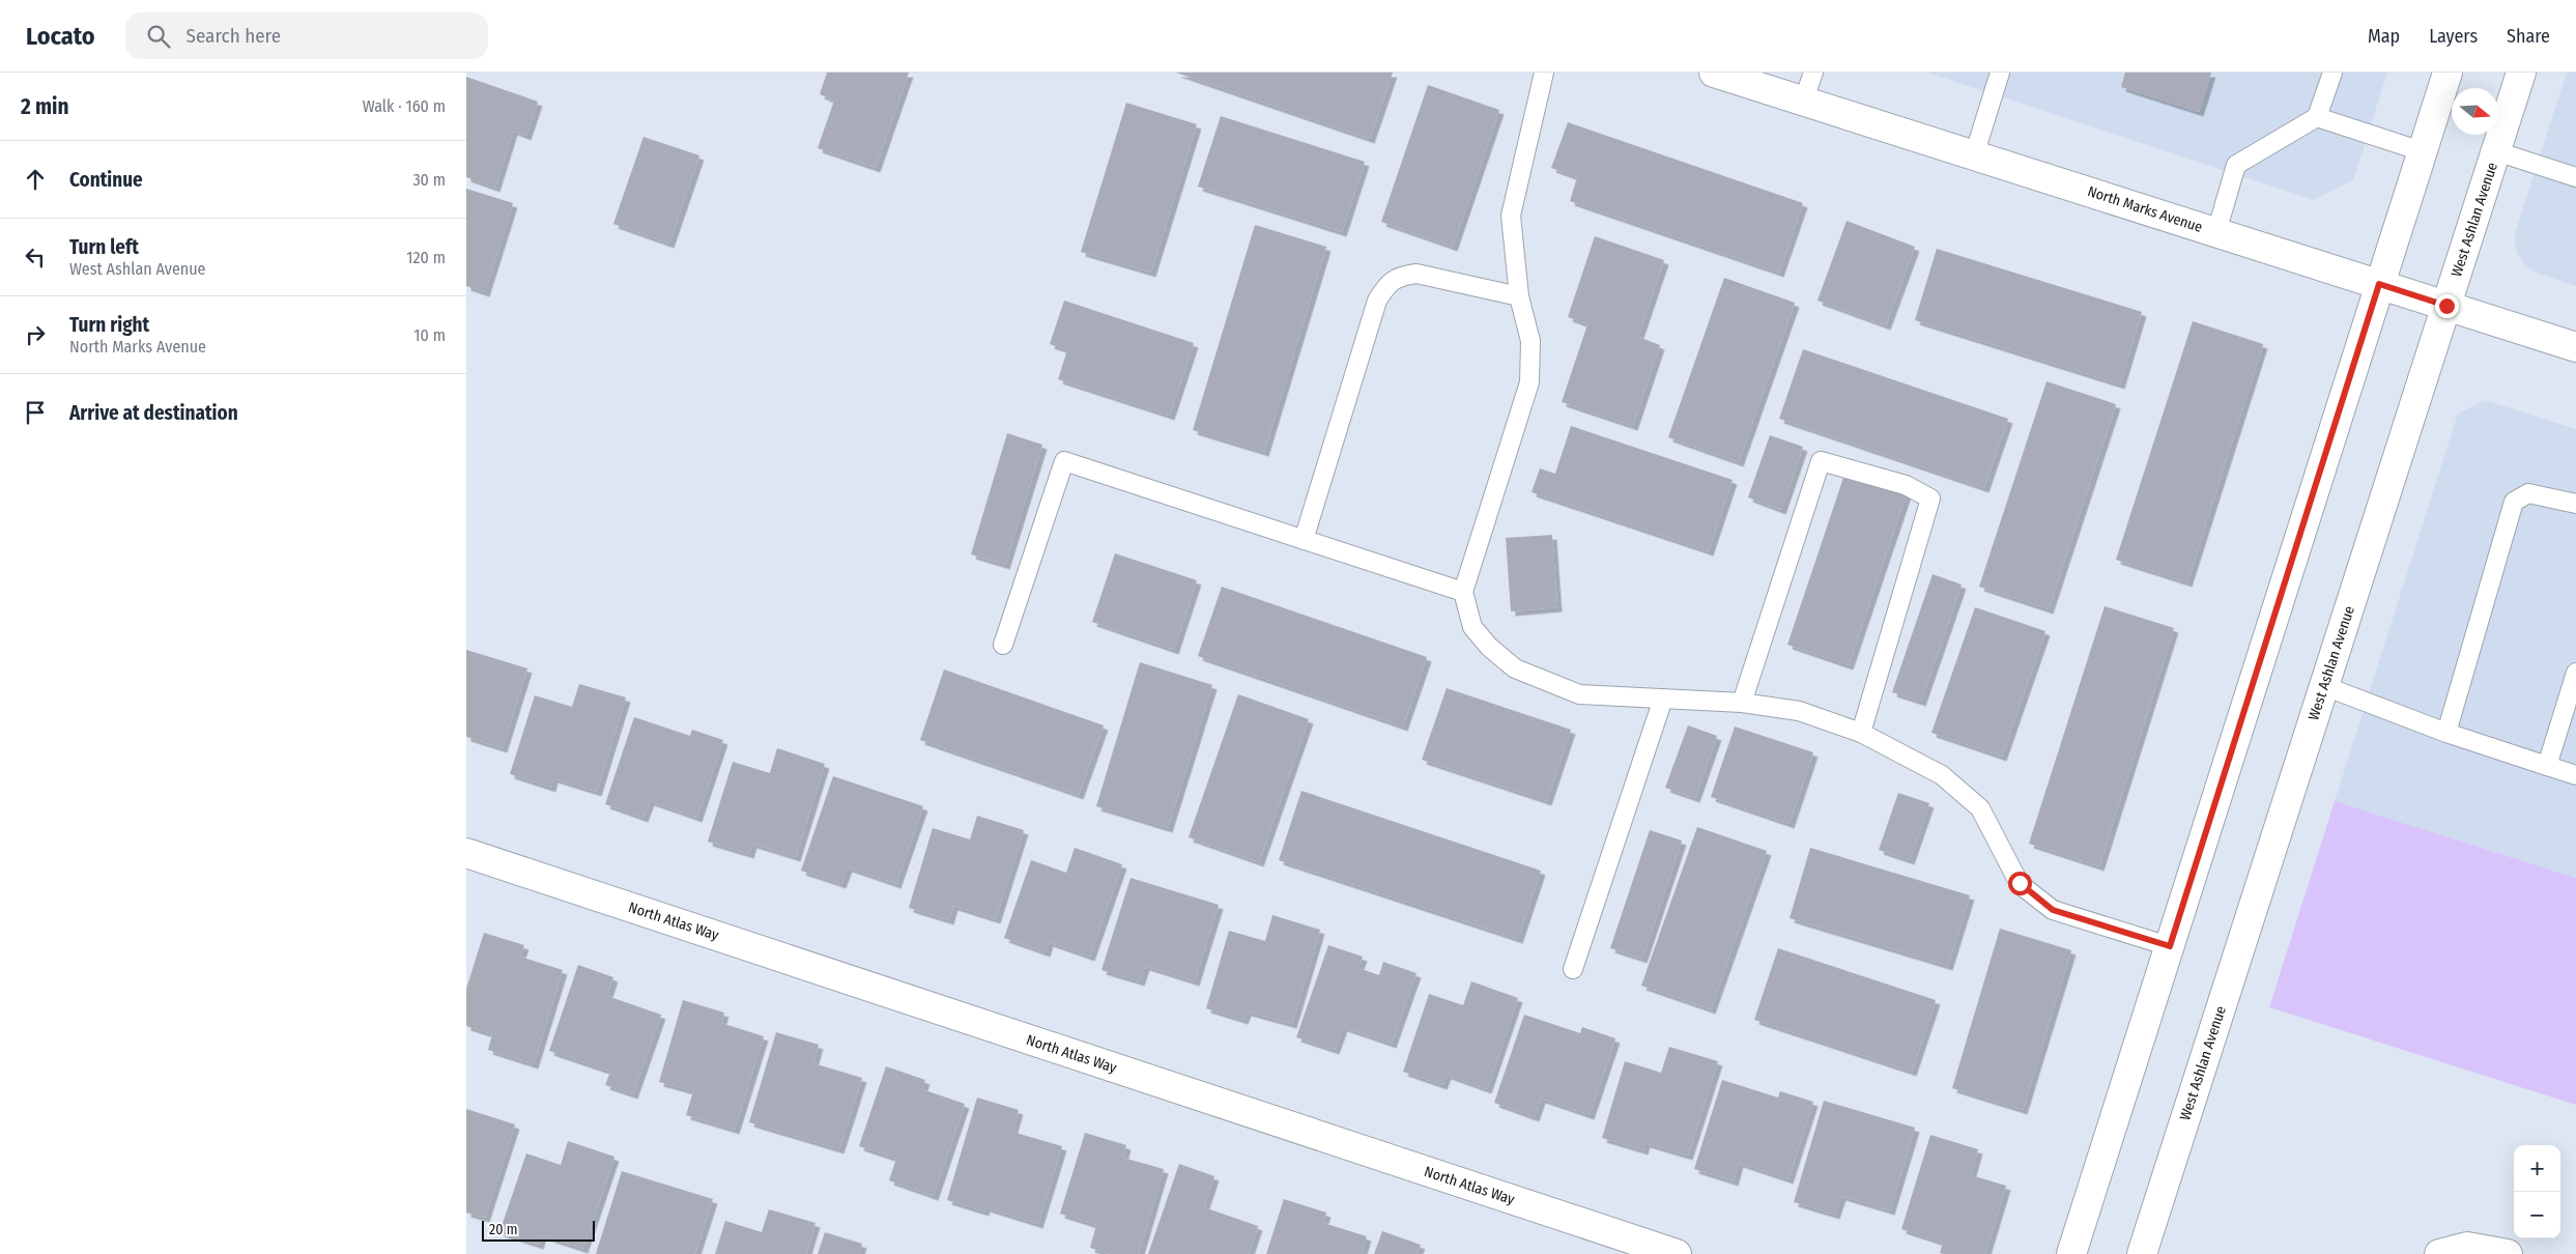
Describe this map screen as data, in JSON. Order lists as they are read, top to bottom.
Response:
{
  "streets": {
    "main road": ["North Marks Avenue", "West Ashlan Avenue", "North Atlas Way"]
  },
  "crossings": [
    ["North Marks Avenue", "West Ashlan Avenue"]
  ],
  "scale_bar": "20 m",
  "north": "right",
  "page": {
    "header": "Locato",
    "search": "Search here",
    "nav": ["Map", "Layers", "Share"],
    "heading": ["2 min", "Walk · 160 m"],
    "list": [
      ["Continue", "30 m"],
      ["Turn left", "West Ashlan Avenue", "120 m"],
      ["Turn right", "North Marks Avenue", "10 m"],
      "Arrive at destination"
    ],
    "map_buttons": ["+", "−"],
    "scale": "20 m"
  }
}
